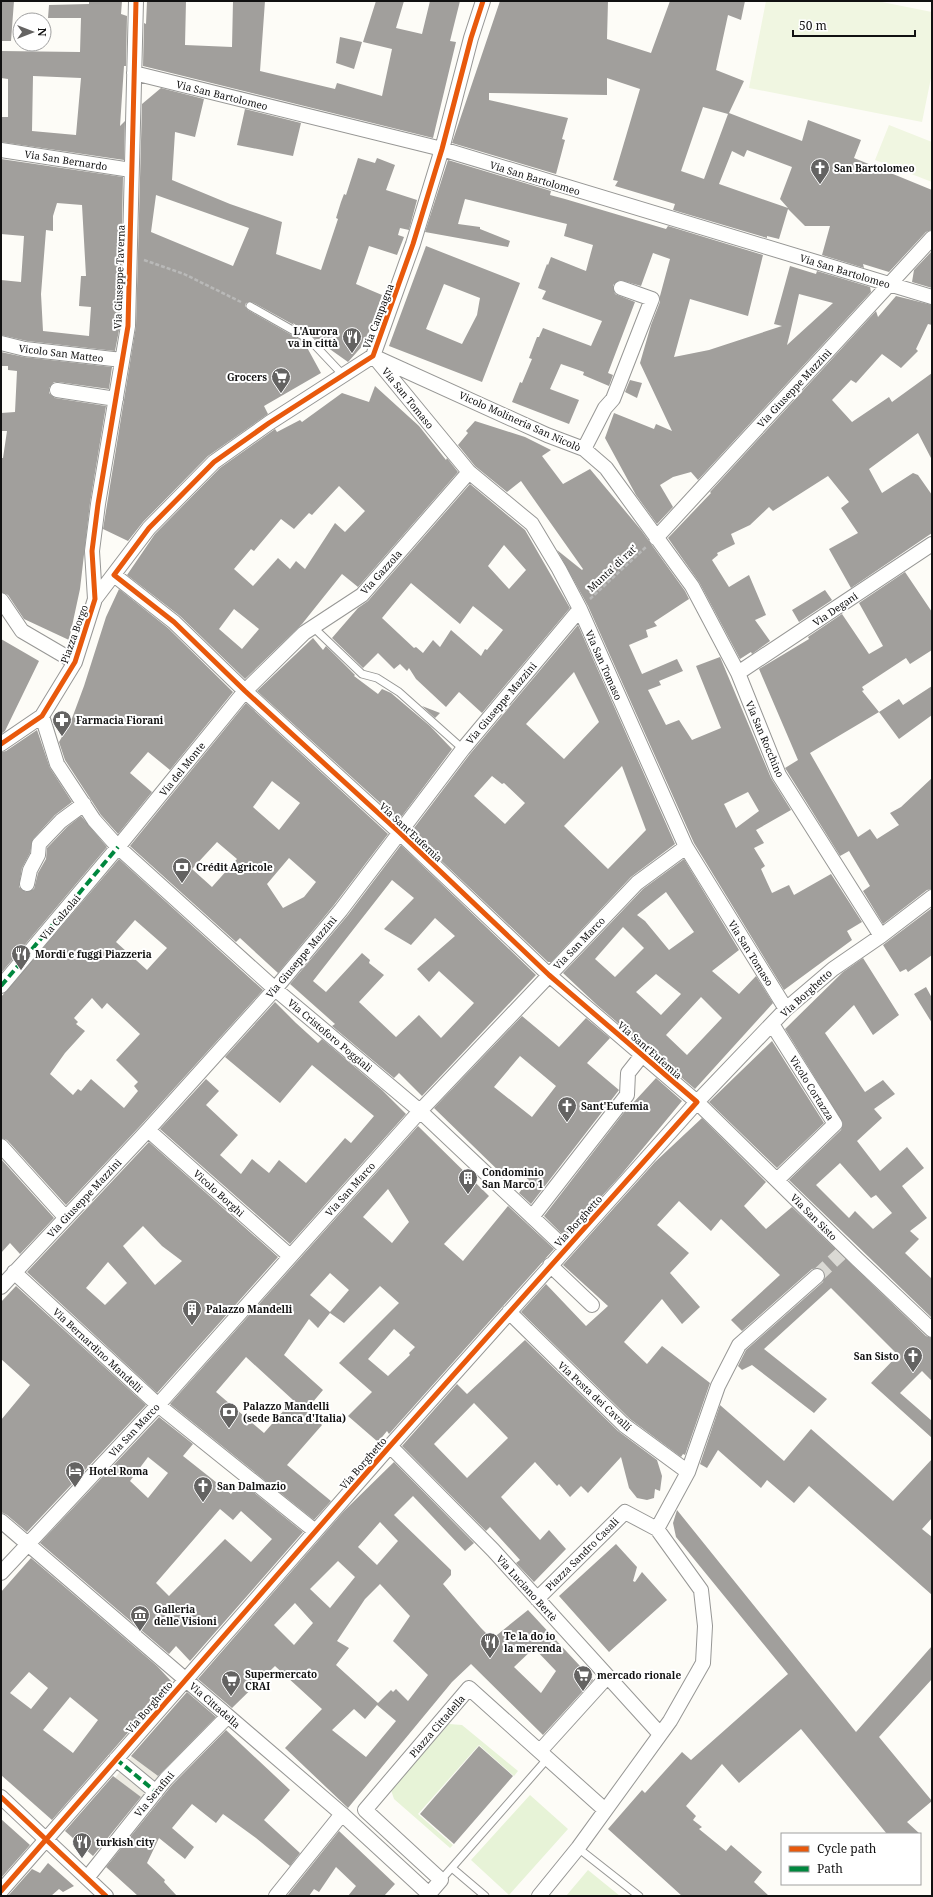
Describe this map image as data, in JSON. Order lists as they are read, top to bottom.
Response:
{
  "streets": {
    "street": [
      "Via San Bartolomeo",
      "Via San Bernardo",
      "Via Giuseppe Taverna",
      "Via Campagna",
      "Vicolo San Matteo",
      "Via Giuseppe Mazzini",
      "Via San Tomaso",
      "Vicolo Molineria San Nicolò",
      "Via Gazzola",
      "Via Degani",
      "Piazza Borgo",
      "Via San Rocchino",
      "Via del Monte",
      "Via Sant'Eufemia",
      "Via Calzolai",
      "Via San Marco",
      "Via Borghetto",
      "Via Cristoforo Poggiali",
      "Vicolo Cortazza",
      "Vicolo Borghi",
      "Via San Sisto",
      "Via Bernardino Mandelli",
      "Via Posta dei Cavalli",
      "Piazza Sandro Casali",
      "Via Luciano Bertè",
      "Via Cittadella",
      "Piazza Cittadella",
      "Via Serafini"
    ],
    "path": ["Munta' di rat'"]
  },
  "crossings": [
    ["Via San Bartolomeo", "Via Giuseppe Taverna"],
    ["Via San Bartolomeo", "Via Campagna"],
    ["Via San Bartolomeo", "Via Giuseppe Mazzini"],
    ["Via San Bernardo", "Via Giuseppe Taverna"],
    ["Via Giuseppe Taverna", "Vicolo San Matteo"],
    ["Via Giuseppe Taverna", "Piazza Borgo"],
    ["Via Campagna", "Via San Tomaso"],
    ["Via Campagna", "Vicolo Molineria San Nicolò"],
    ["Via Campagna", "Piazza Borgo"],
    ["Via Campagna", "Via Sant'Eufemia"],
    ["Via Giuseppe Mazzini", "Via San Tomaso"],
    ["Via Giuseppe Mazzini", "Vicolo Molineria San Nicolò"],
    ["Via Giuseppe Mazzini", "Munta' di rat'"],
    ["Via Giuseppe Mazzini", "Via San Rocchino"],
    ["Via Giuseppe Mazzini", "Via Sant'Eufemia"],
    ["Via Giuseppe Mazzini", "Via Cristoforo Poggiali"],
    ["Via Giuseppe Mazzini", "Vicolo Borghi"],
    ["Via Giuseppe Mazzini", "Via Bernardino Mandelli"],
    ["Via San Tomaso", "Vicolo Molineria San Nicolò"],
    ["Via San Tomaso", "Munta' di rat'"],
    ["Via San Tomaso", "Via Gazzola"],
    ["Via San Tomaso", "Via San Marco"],
    ["Via San Tomaso", "Via Borghetto"],
    ["Vicolo Molineria San Nicolò", "Munta' di rat'"],
    ["Vicolo Molineria San Nicolò", "Via San Rocchino"],
    ["Munta' di rat'", "Via San Rocchino"],
    ["Via Gazzola", "Via del Monte"],
    ["Via Gazzola", "Via Sant'Eufemia"],
    ["Via Degani", "Via San Rocchino"],
    ["Piazza Borgo", "Via Sant'Eufemia"],
    ["Piazza Borgo", "Via Cristoforo Poggiali"],
    ["Via San Rocchino", "Via Borghetto"],
    ["Via del Monte", "Via Sant'Eufemia"],
    ["Via del Monte", "Via Calzolai"],
    ["Via del Monte", "Via Cristoforo Poggiali"],
    ["Via Sant'Eufemia", "Via San Marco"],
    ["Via Sant'Eufemia", "Via Borghetto"],
    ["Via Sant'Eufemia", "Via San Sisto"],
    ["Via Calzolai", "Via Cristoforo Poggiali"],
    ["Via San Marco", "Via Cristoforo Poggiali"],
    ["Via San Marco", "Vicolo Borghi"],
    ["Via San Marco", "Via Bernardino Mandelli"],
    ["Via San Marco", "Via Cittadella"],
    ["Via Borghetto", "Via Cristoforo Poggiali"],
    ["Via Borghetto", "Vicolo Cortazza"],
    ["Via Borghetto", "Via San Sisto"],
    ["Via Borghetto", "Via Bernardino Mandelli"],
    ["Via Borghetto", "Via Posta dei Cavalli"],
    ["Via Borghetto", "Via Luciano Bertè"],
    ["Via Borghetto", "Via Cittadella"],
    ["Vicolo Cortazza", "Via San Sisto"],
    ["Piazza Sandro Casali", "Via Luciano Bertè"],
    ["Via Cittadella", "Via Serafini"]
  ],
  "places": {
    "church": [
      "San Bartolomeo",
      "Sant'Eufemia",
      "San Sisto",
      "San Dalmazio"
    ],
    "restaurant": [
      "L'Aurora va in città",
      "Mordi e fuggi Piazzeria",
      "Te la do io la merenda",
      "turkish city"
    ],
    "supermarket": ["Grocers", "mercado rionale", "Supermercato CRAI"],
    "pharmacy": ["Farmacia Fiorani"],
    "bank": ["Crédit Agricole", "Palazzo Mandelli (sede Banca d'Italia)"],
    "building": ["Condominio San Marco 1", "Palazzo Mandelli"],
    "hotel": ["Hotel Roma"],
    "museum": ["Galleria delle Visioni"]
  },
  "legend": ["Cycle path", "Path"],
  "scale_bar": "50 m",
  "north": "right"
}
